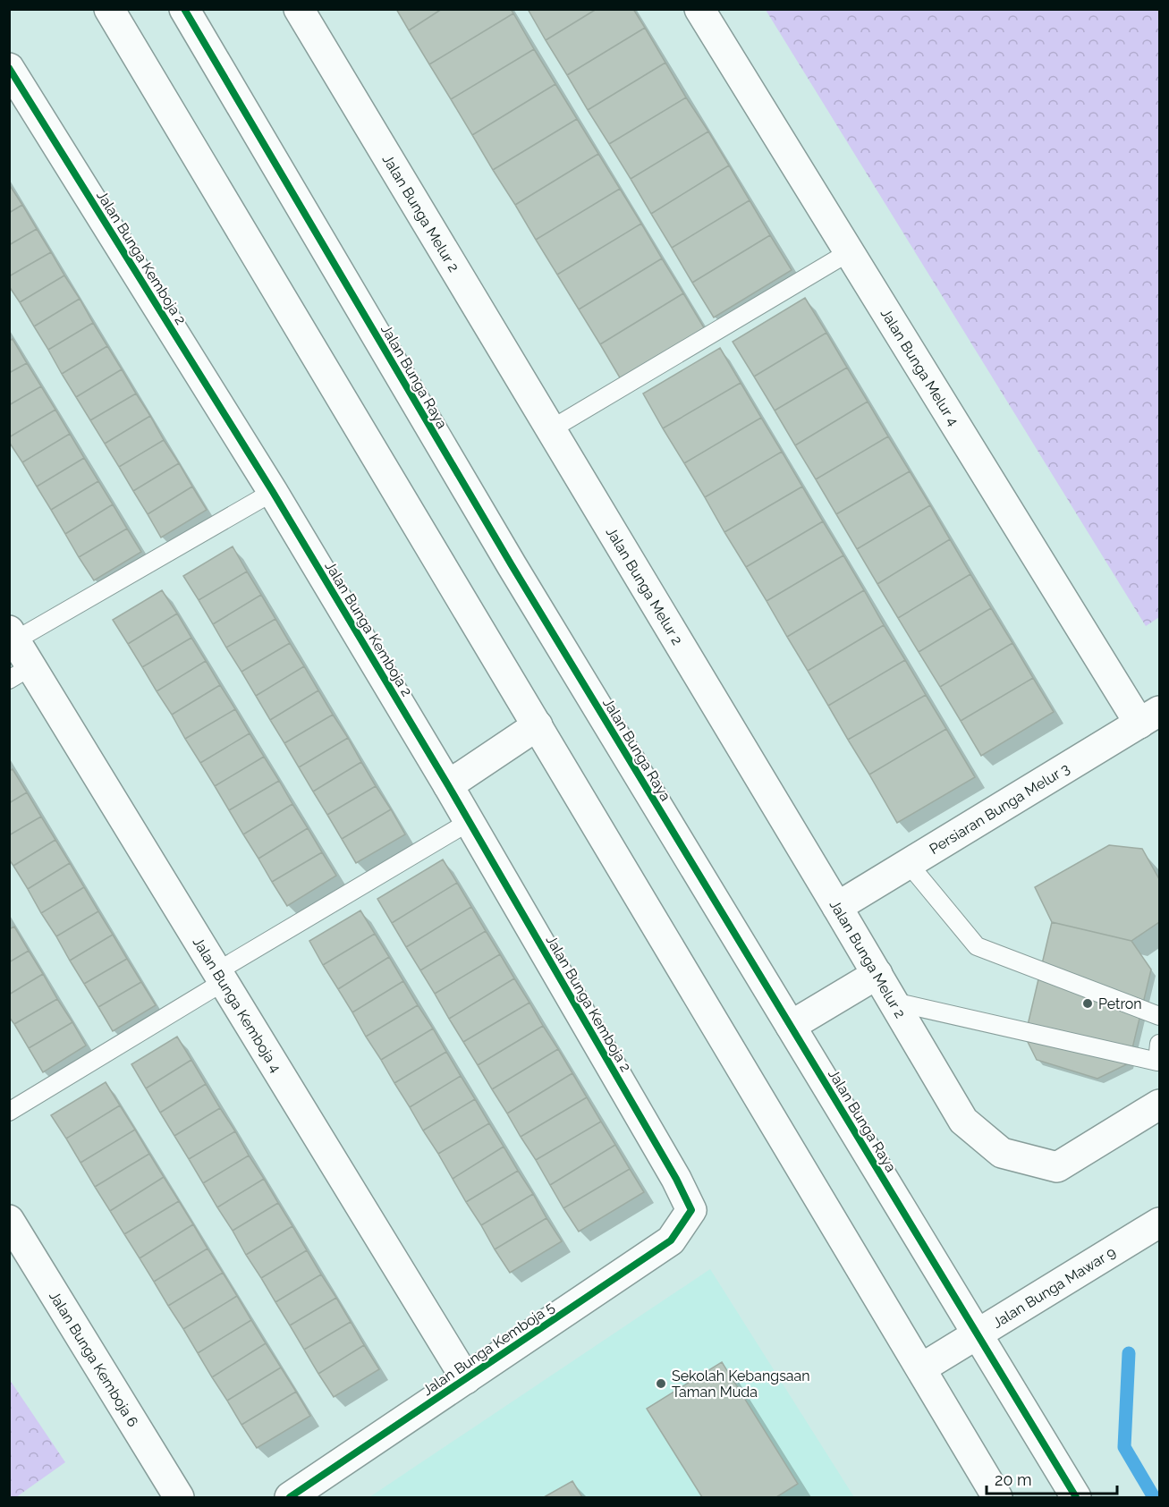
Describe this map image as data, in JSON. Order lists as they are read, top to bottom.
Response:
{
  "streets": {
    "street": [
      "Jalan Bunga Melur 2",
      "Jalan Bunga Kemboja 2",
      "Jalan Bunga Melur 4",
      "Jalan Bunga Raya",
      "Persiaran Bunga Melur 3",
      "Jalan Bunga Kemboja 4",
      "Jalan Bunga Mawar 9",
      "Jalan Bunga Kemboja 5",
      "Jalan Bunga Kemboja 6"
    ]
  },
  "crossings": [
    ["Jalan Bunga Melur 2", "Persiaran Bunga Melur 3"],
    ["Jalan Bunga Kemboja 2", "Jalan Bunga Kemboja 5"],
    ["Jalan Bunga Melur 4", "Persiaran Bunga Melur 3"],
    ["Jalan Bunga Raya", "Jalan Bunga Mawar 9"],
    ["Jalan Bunga Kemboja 4", "Jalan Bunga Kemboja 5"]
  ],
  "places": ["Petron", "Sekolah Kebangsaan Taman Muda"],
  "scale_bar": "20 m"
}
